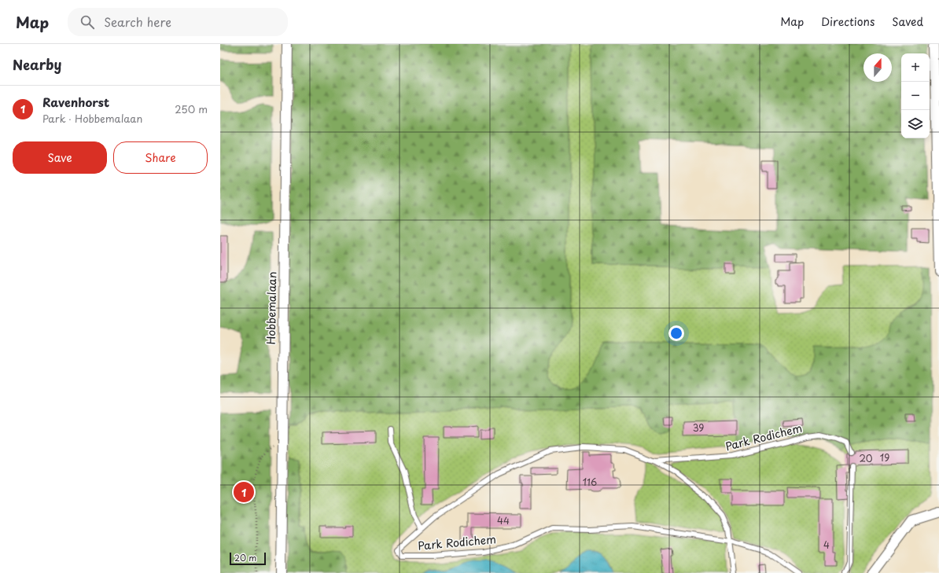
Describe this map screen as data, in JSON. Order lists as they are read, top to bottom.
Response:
{
  "streets": {
    "street": ["Hobbemalaan"],
    "lane": ["Park Rodichem"]
  },
  "house_numbers": [
    "39",
    "19",
    "20",
    "116",
    "44",
    "4"
  ],
  "scale_bar": "20 m",
  "north": "top",
  "page": {
    "header": "Map",
    "search": "Search here",
    "nav": ["Map", "Directions", "Saved"],
    "heading": "Nearby",
    "map_buttons": ["+", "−"],
    "list": [
      {
        "mark": "1",
        "name": "Ravenhorst",
        "note": "Park · Hobbemalaan",
        "value": "250 m"
      }
    ],
    "buttons": ["Save", "Share"],
    "pins": "1",
    "scale": "20 m"
  }
}
